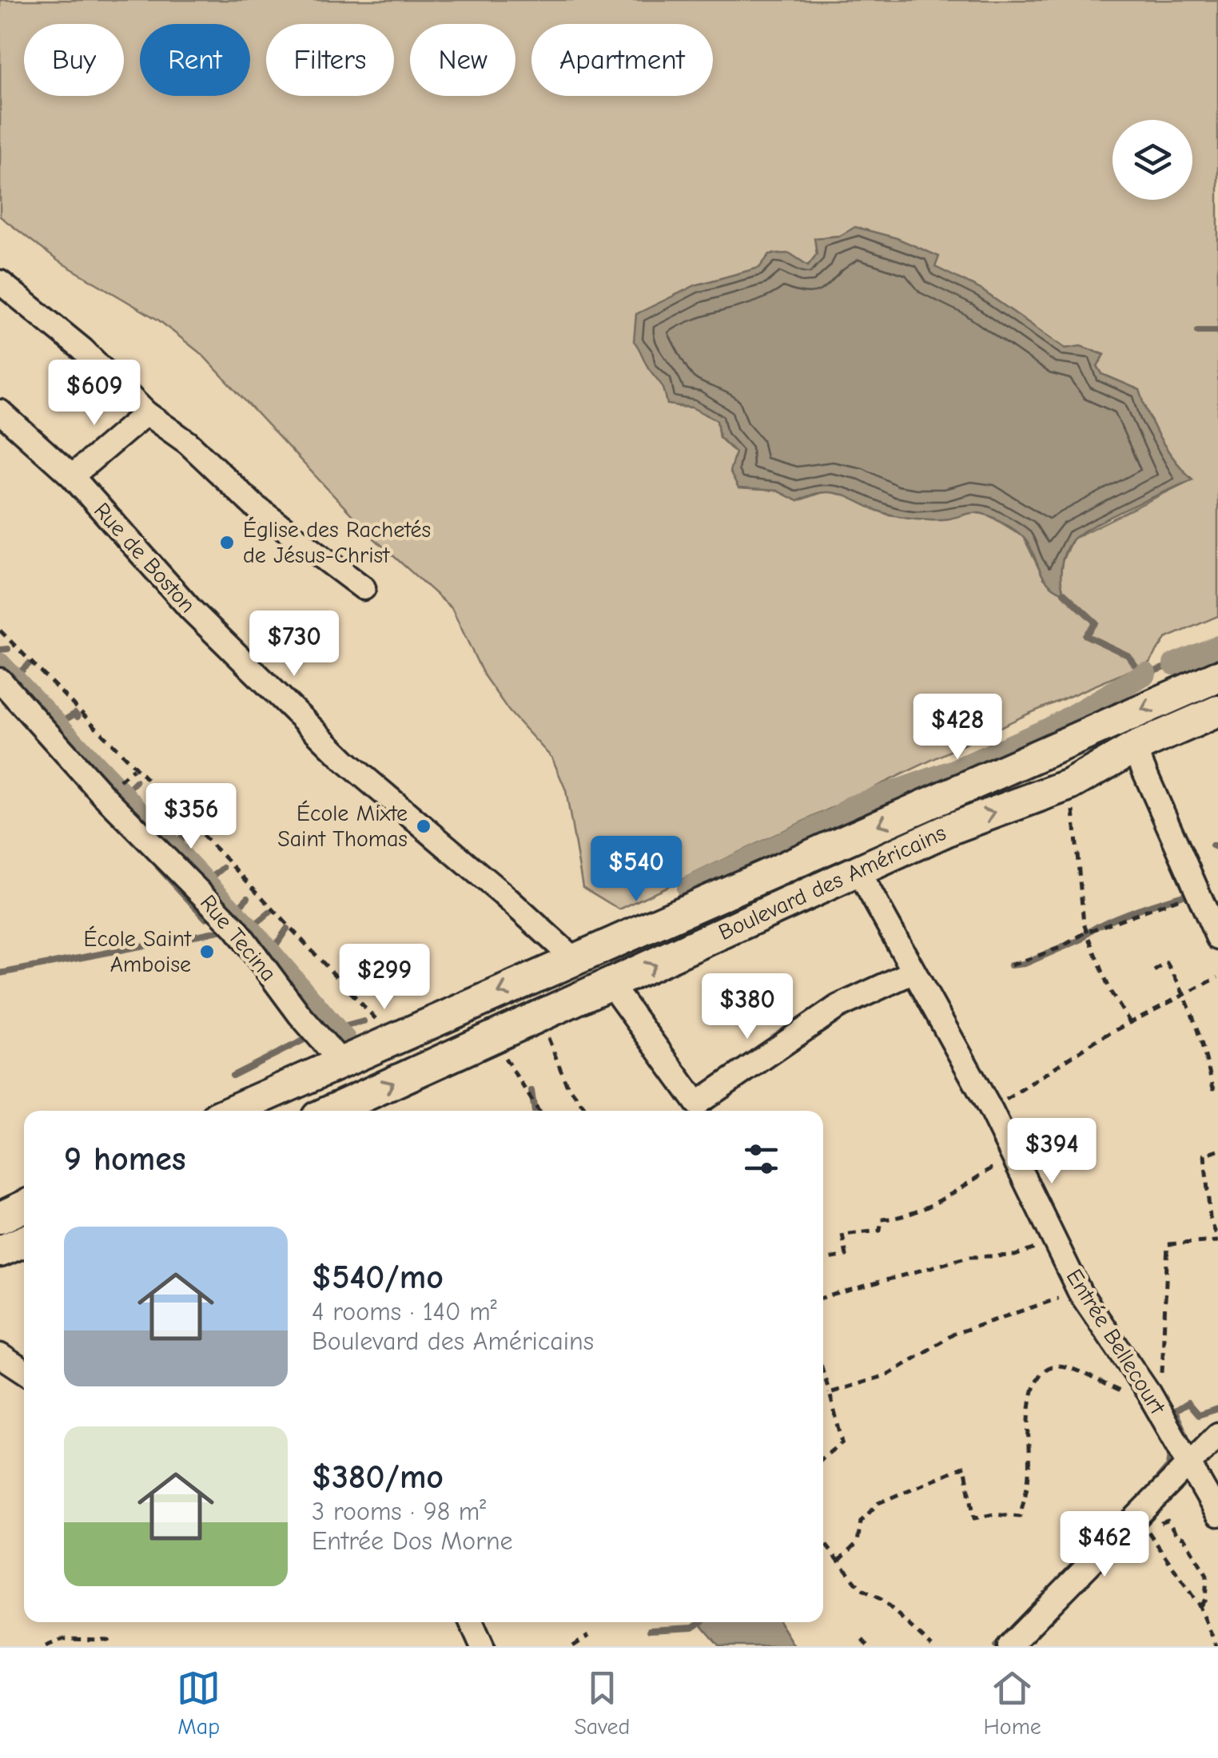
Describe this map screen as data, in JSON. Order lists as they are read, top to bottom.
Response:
{
  "streets": {
    "main road": ["Boulevard des Américains"],
    "street": ["Rue de Boston", "Rue Tecina", "Entrée Bellecourt"]
  },
  "crossings": [
    ["Rue de Boston", "Boulevard des Américains"],
    ["Boulevard des Américains", "Rue Tecina"],
    ["Boulevard des Américains", "Entrée Bellecourt"]
  ],
  "places": ["Église des Rachetés de Jésus-Christ", "École Mixte Saint Thomas", "École Saint Amboise"],
  "page": {
    "chip": [
      "Buy",
      "Rent",
      "Filters",
      "New",
      "Apartment"
    ],
    "price": [
      "$609",
      "$730",
      "$428",
      "$356",
      "$540",
      "$299",
      "$380",
      "$394",
      "$462"
    ],
    "heading": "9 homes",
    "list": [
      {
        "name": "$540/mo",
        "note": "4 rooms · 140 m² · Boulevard des Américains"
      },
      {
        "name": "$380/mo",
        "note": "3 rooms · 98 m² · Entrée Dos Morne"
      }
    ],
    "tabs": ["Map", "Saved", "Home"]
  }
}
